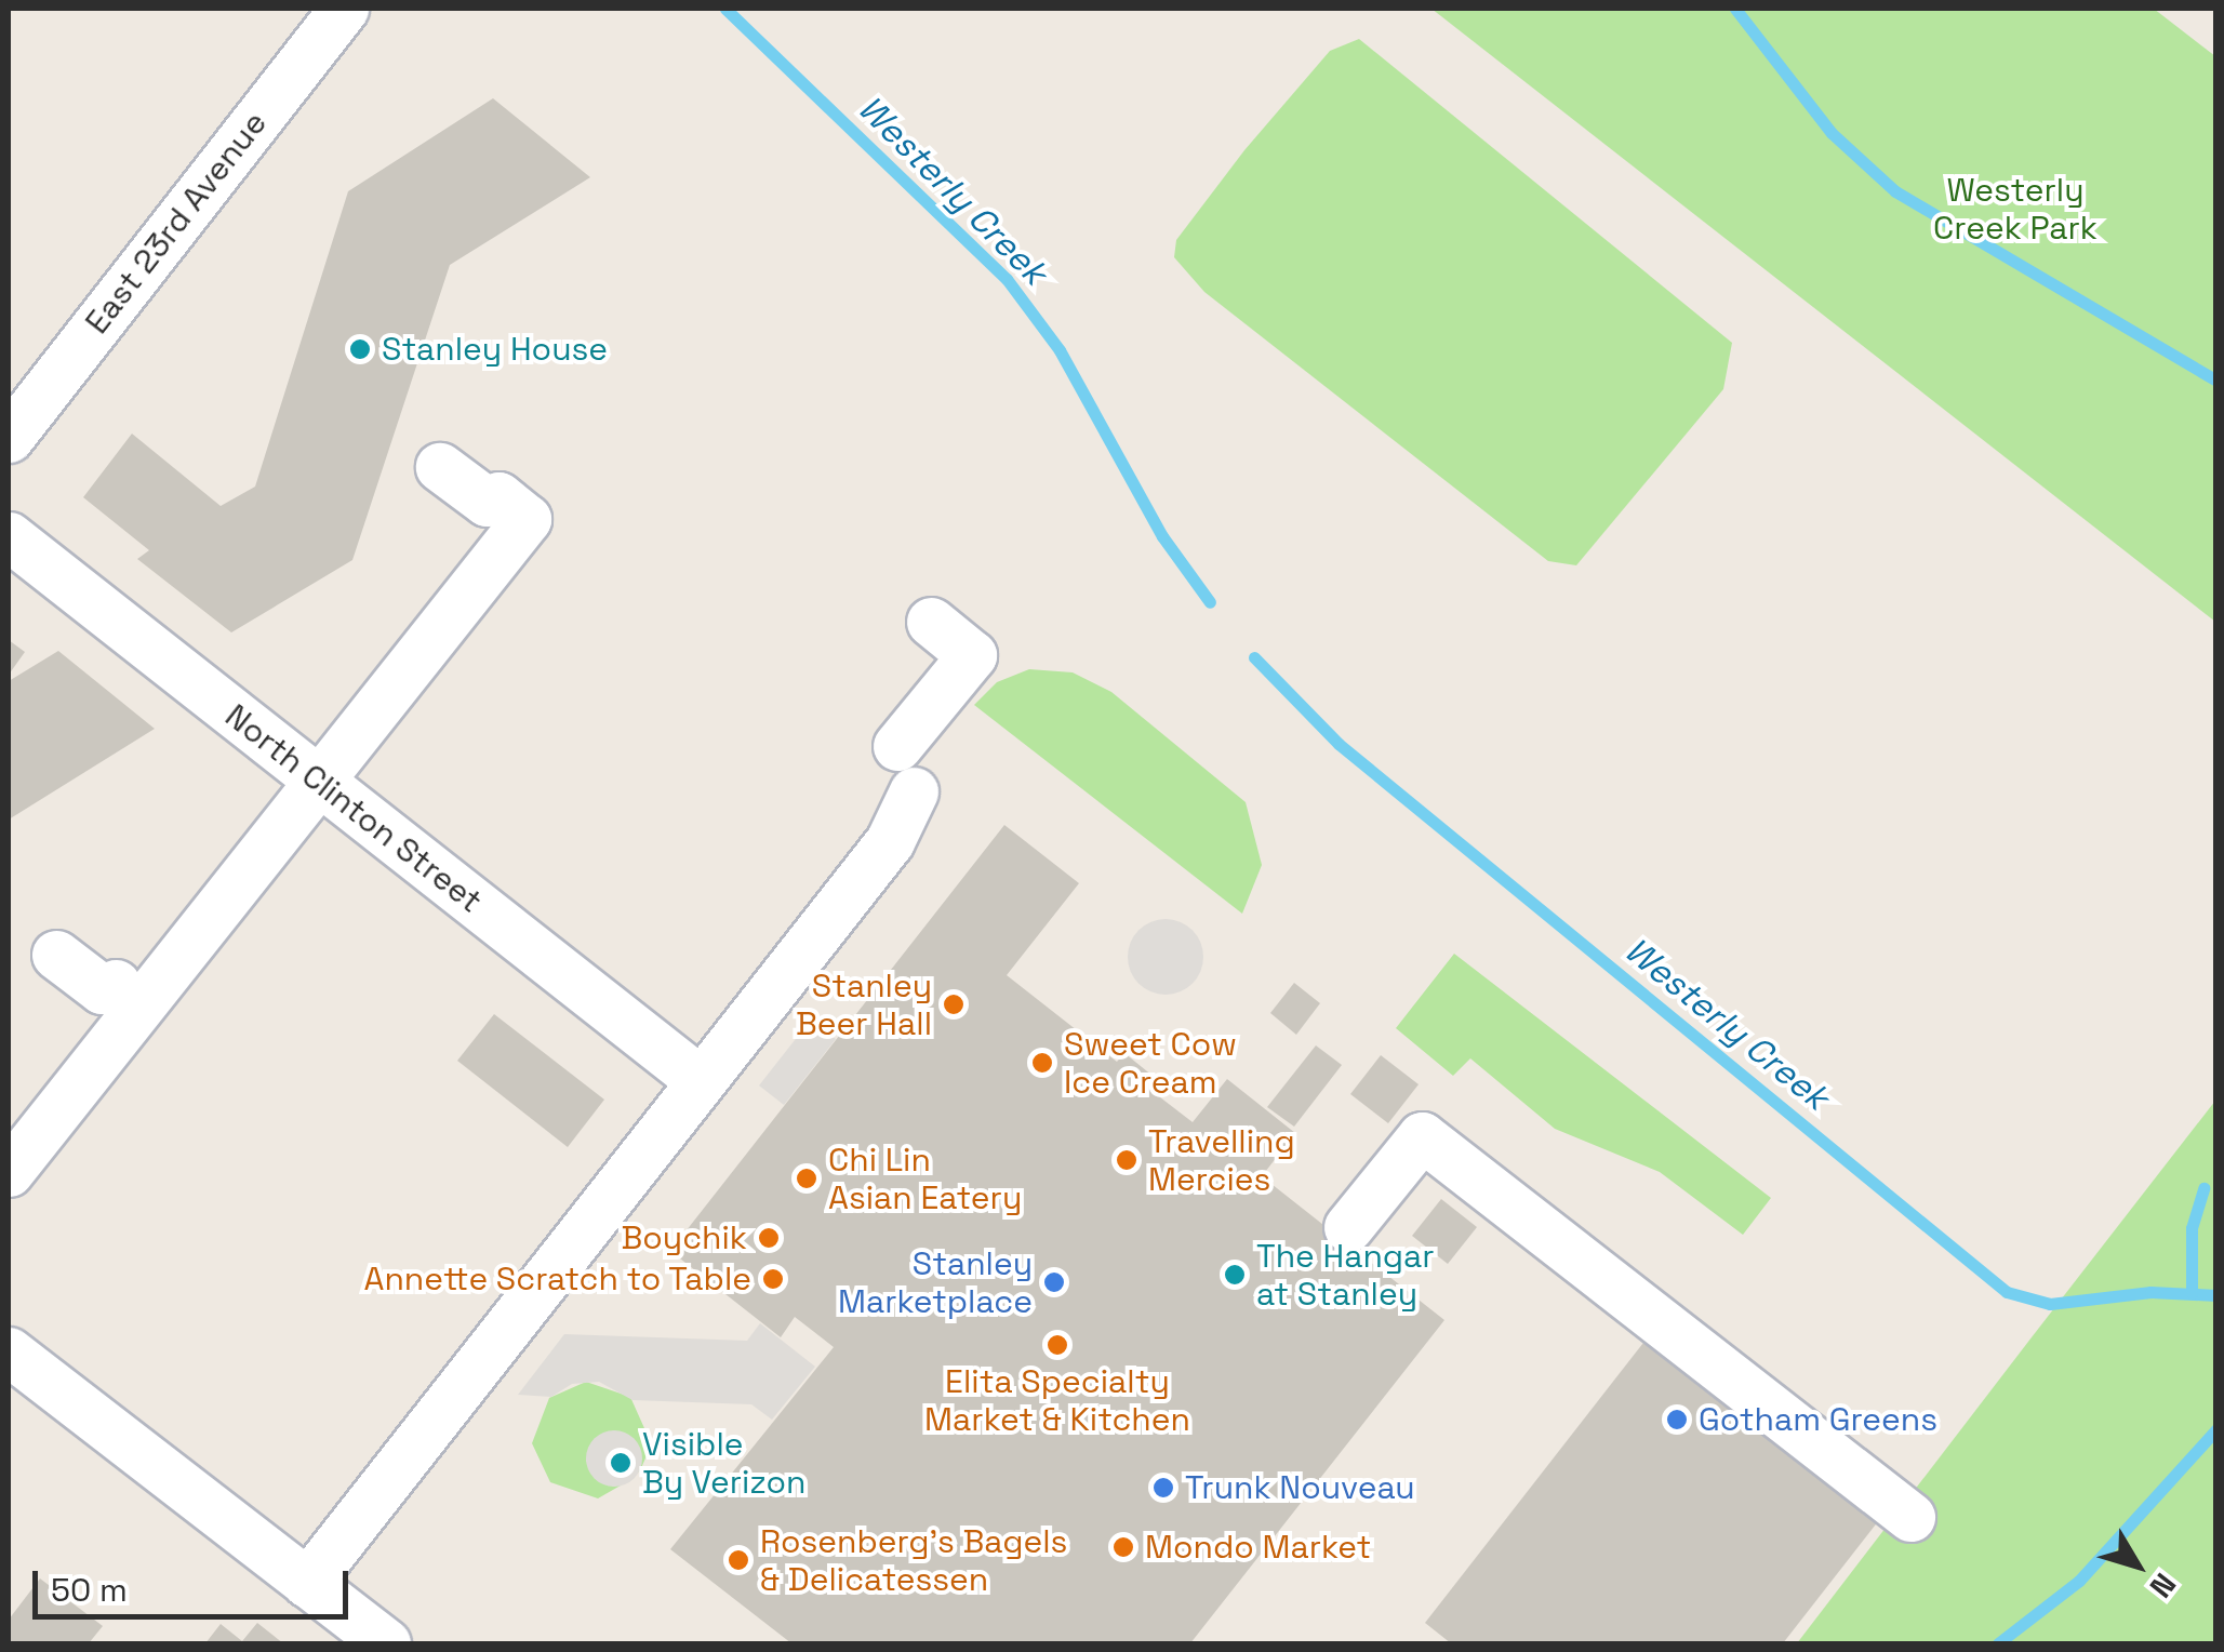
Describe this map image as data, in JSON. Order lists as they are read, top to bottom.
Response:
{
  "streets": {
    "street": ["East 23rd Avenue", "North Clinton Street"]
  },
  "water": ["Westerly Creek"],
  "parks": ["Westerly Creek Park"],
  "places": [
    "Stanley House",
    "Stanley Beer Hall",
    "Sweet Cow Ice Cream",
    "Travelling Mercies",
    "Chi Lin Asian Eatery",
    "Boychik",
    "The Hangar at Stanley",
    "Annette Scratch to Table",
    "Stanley Marketplace",
    "Elita Specialty Market & Kitchen",
    "Gotham Greens",
    "Visible By Verizon",
    "Trunk Nouveau",
    "Mondo Market",
    "Rosenberg's Bagels & Delicatessen"
  ],
  "scale_bar": "50 m",
  "north": "bottom right"
}
